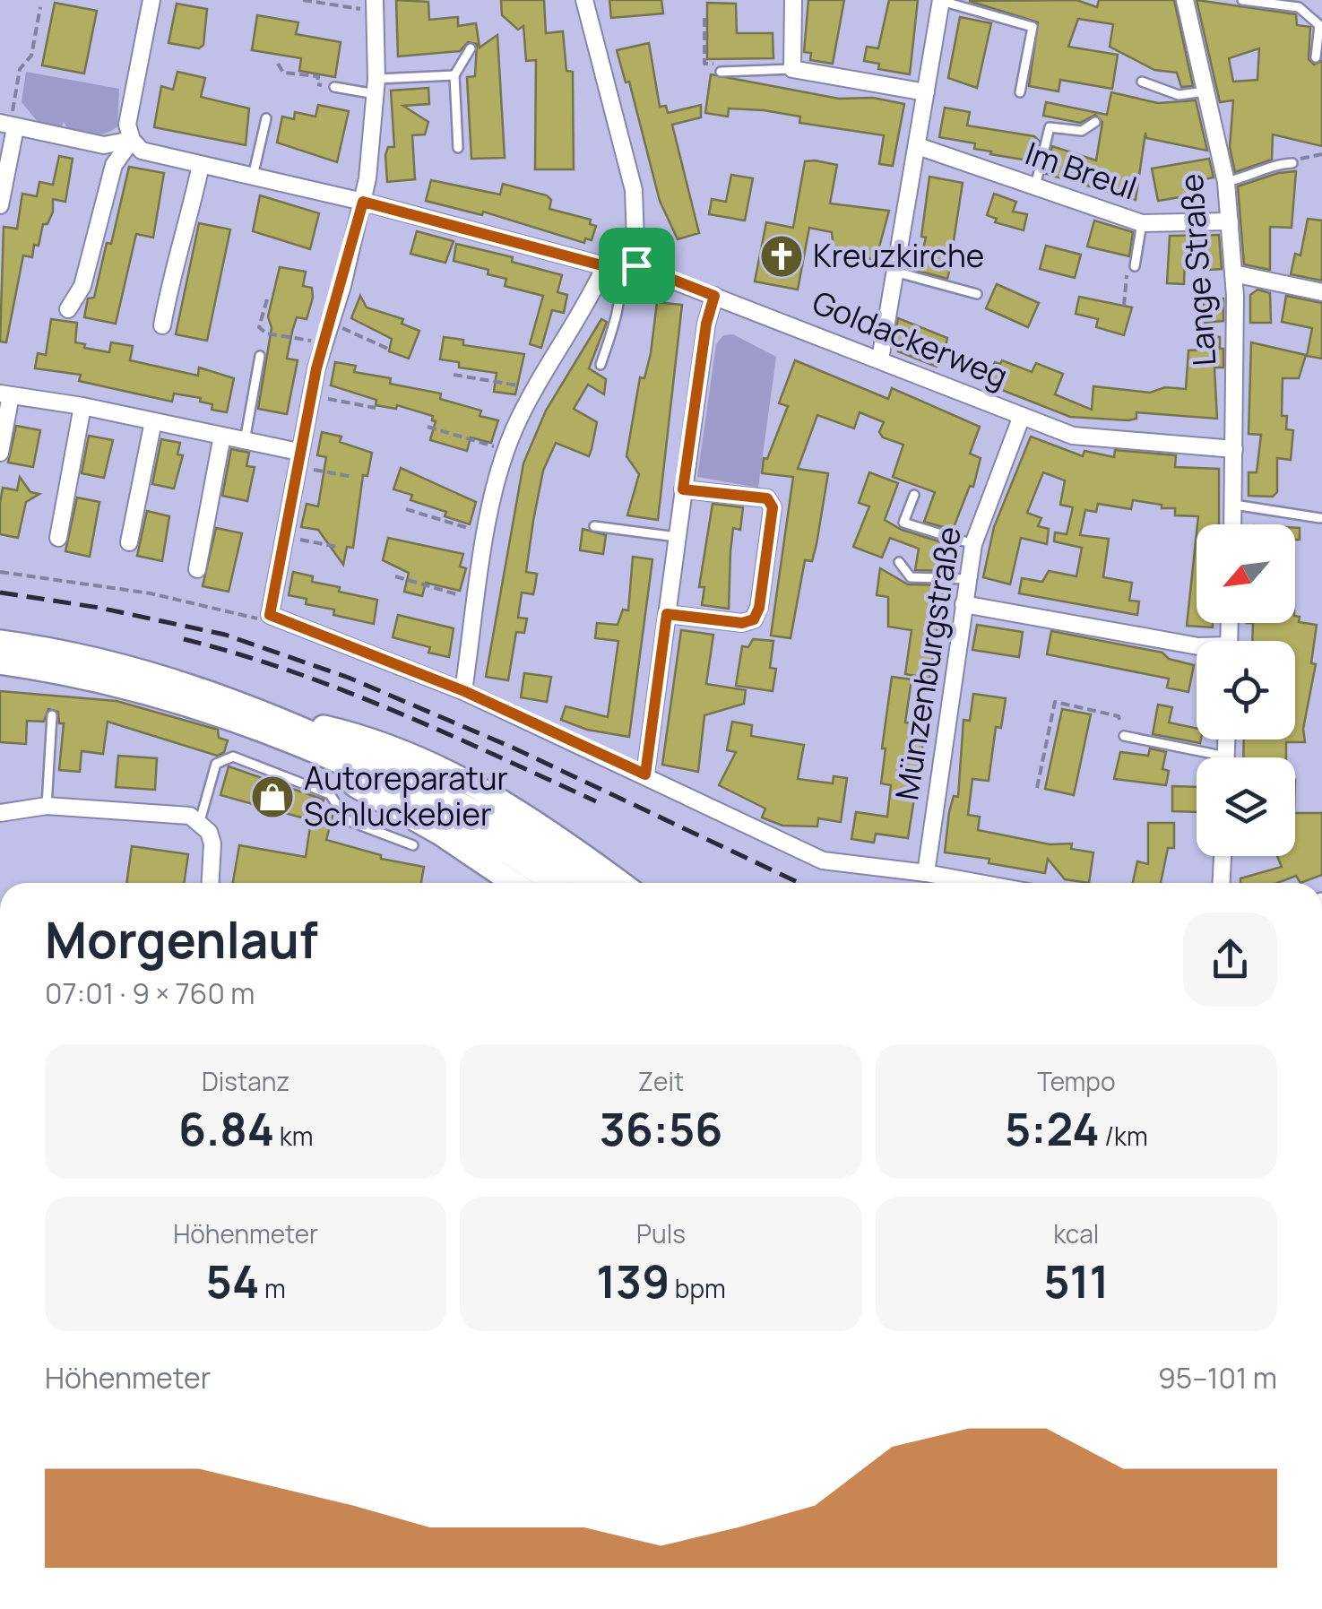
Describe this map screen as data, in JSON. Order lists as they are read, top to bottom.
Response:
{
  "streets": {
    "street": [
      "Im Breul",
      "Lange Straße",
      "Goldackerweg",
      "Münzenburgstraße"
    ]
  },
  "crossings": [
    ["Im Breul", "Lange Straße"],
    ["Lange Straße", "Goldackerweg"],
    ["Goldackerweg", "Münzenburgstraße"]
  ],
  "places": {
    "church": ["Kreuzkirche"],
    "shop": ["Autoreparatur Schluckebier"]
  },
  "north": "bottom left",
  "page": {
    "heading": ["Morgenlauf", "07:01 · 9 × 760 m"],
    "stats": [
      ["Distanz", "6.84 km"],
      ["Zeit", "36:56"],
      ["Tempo", "5:24 /km"],
      ["Höhenmeter", "54 m"],
      ["Puls", "139 bpm"],
      ["kcal", "511"]
    ],
    "chart": ["Höhenmeter", "95–101 m"]
  }
}
